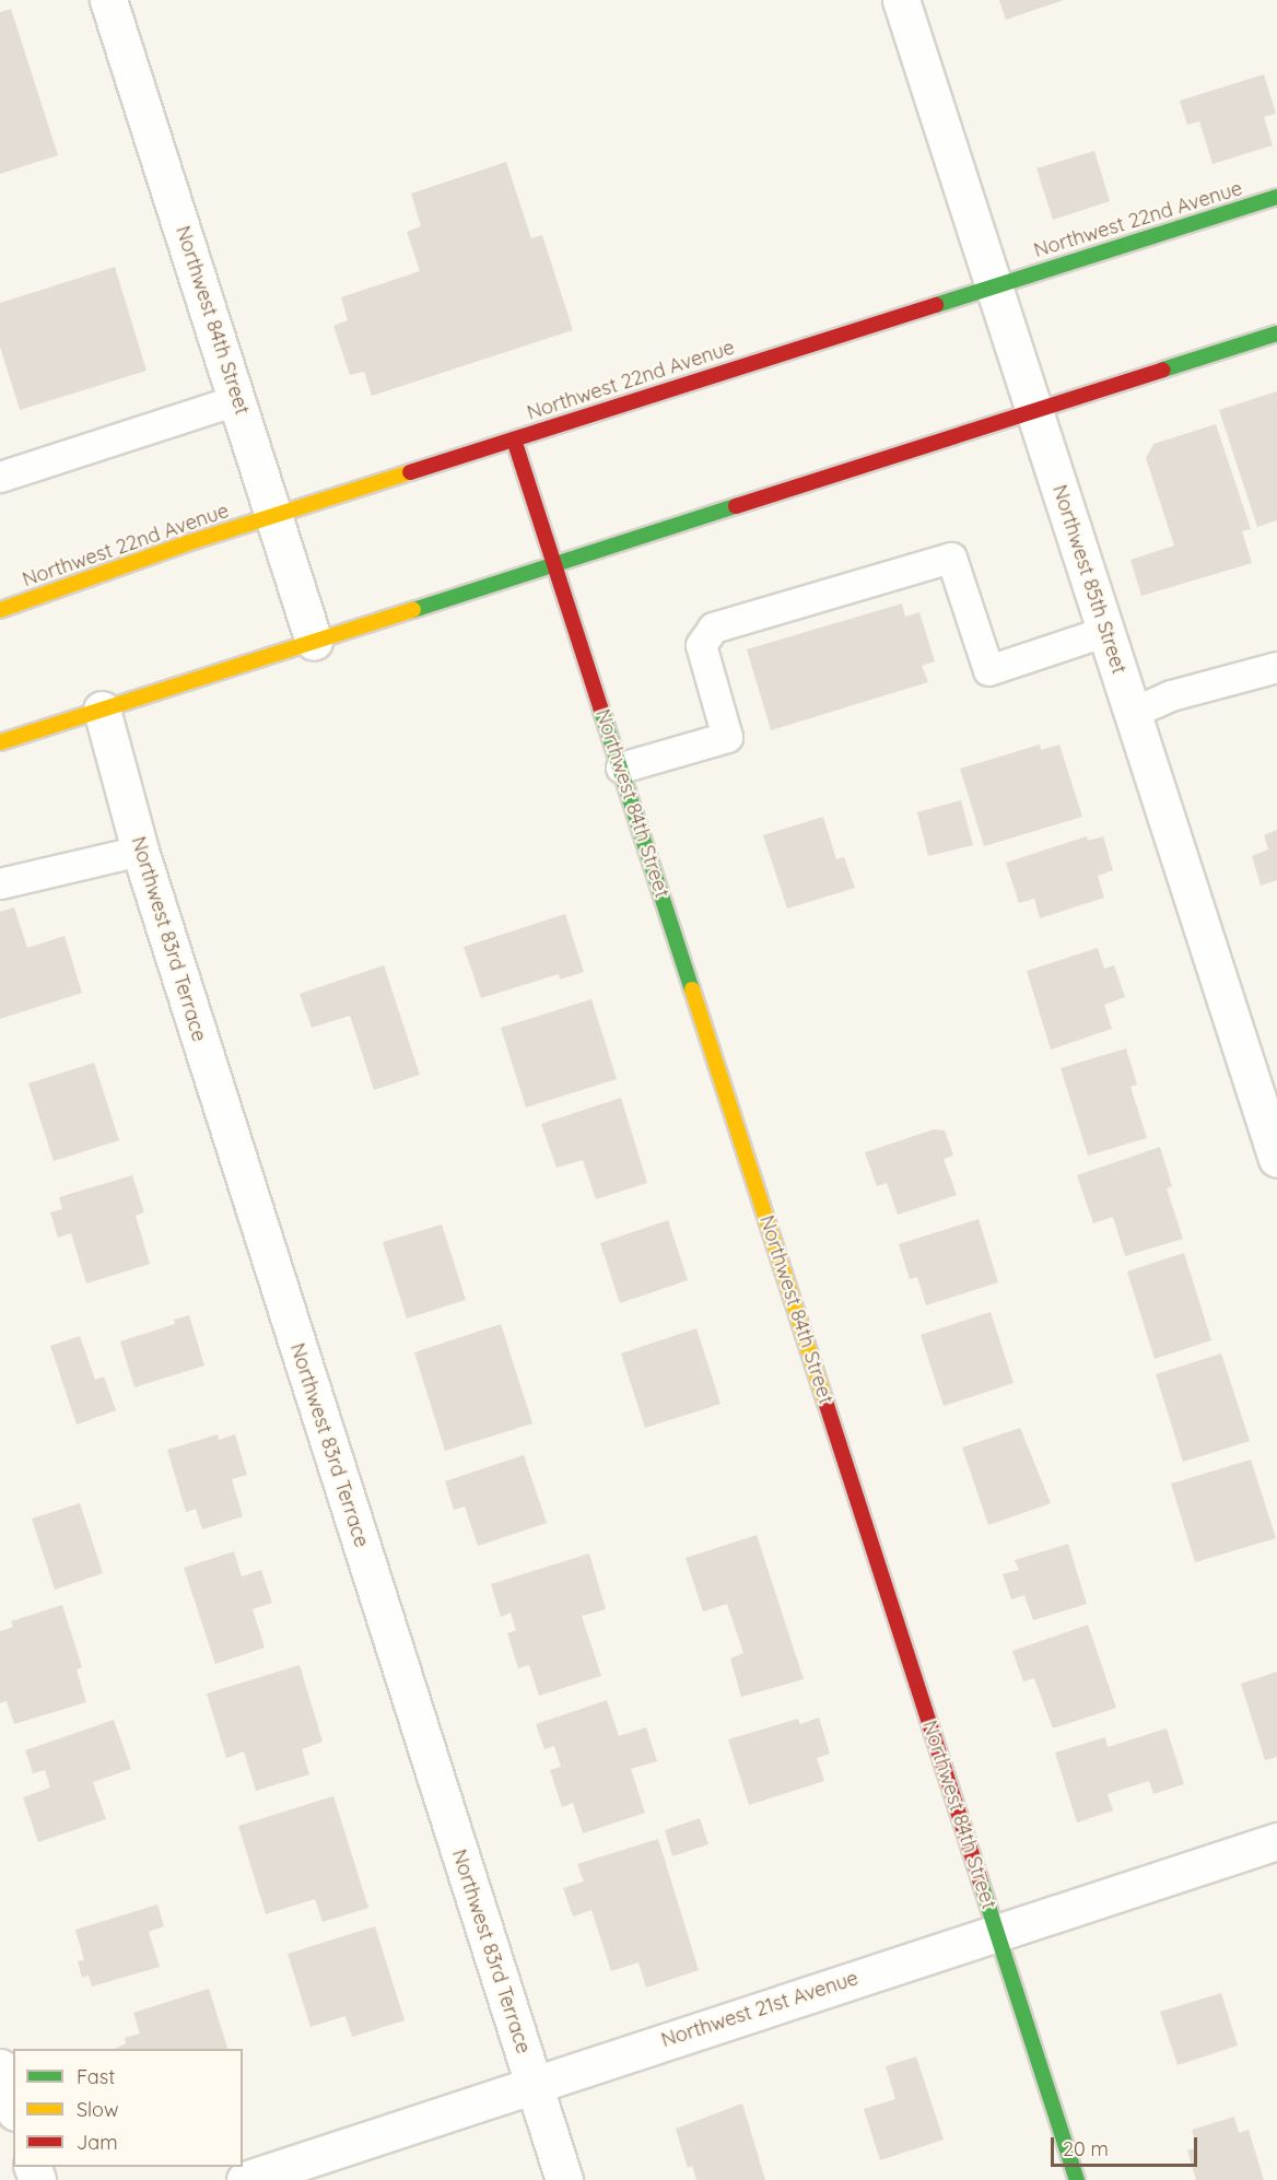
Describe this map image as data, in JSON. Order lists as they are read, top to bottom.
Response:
{
  "streets": {
    "main road": ["Northwest 22nd Avenue", "Northwest 84th Street"],
    "street": ["Northwest 85th Street", "Northwest 83rd Terrace", "Northwest 21st Avenue"]
  },
  "crossings": [
    ["Northwest 22nd Avenue", "Northwest 84th Street"],
    ["Northwest 22nd Avenue", "Northwest 85th Street"],
    ["Northwest 84th Street", "Northwest 21st Avenue"],
    ["Northwest 83rd Terrace", "Northwest 21st Avenue"]
  ],
  "legend": ["Fast", "Slow", "Jam"],
  "scale_bar": "20 m"
}
